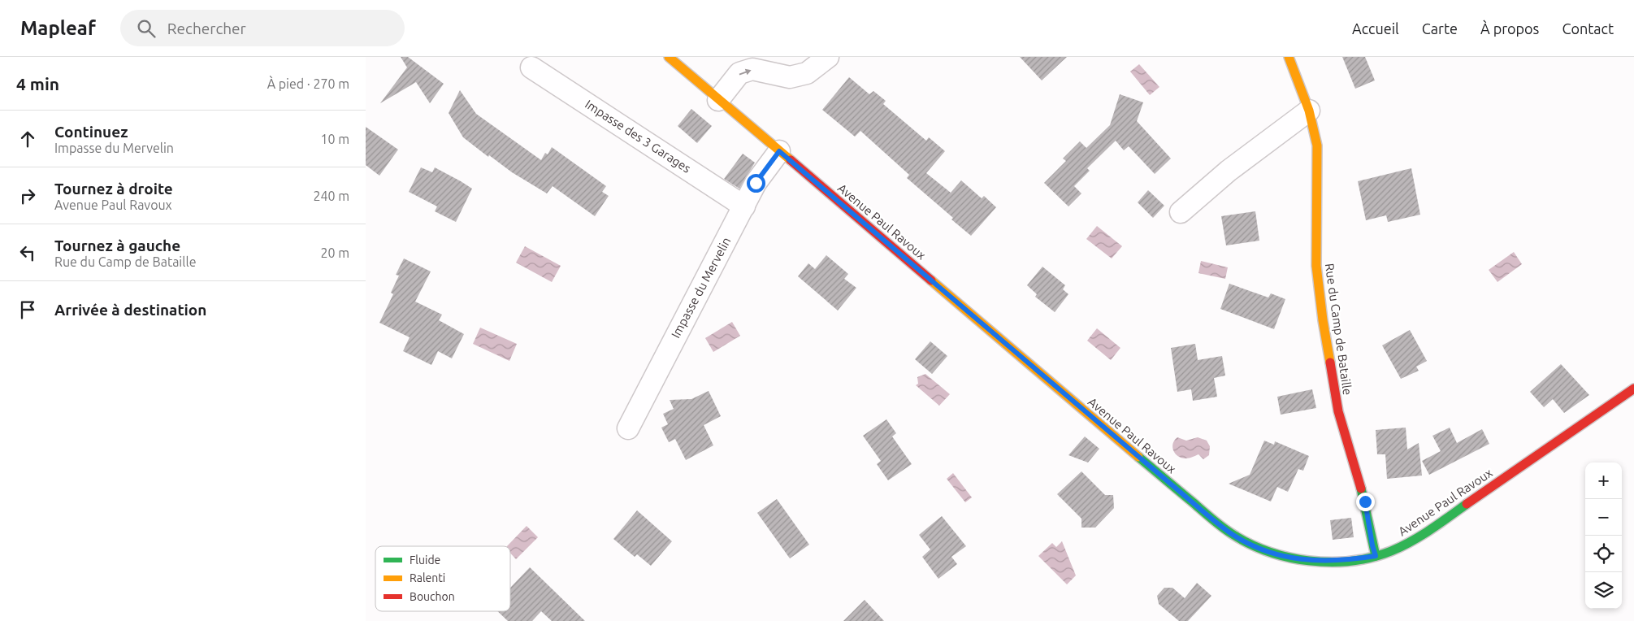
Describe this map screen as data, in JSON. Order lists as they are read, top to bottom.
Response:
{
  "streets": {
    "street": [
      "Impasse des 3 Garages",
      "Avenue Paul Ravoux",
      "Impasse du Mervelin",
      "Rue du Camp de Bataille"
    ]
  },
  "crossings": [
    ["Impasse des 3 Garages", "Impasse du Mervelin"],
    ["Avenue Paul Ravoux", "Impasse du Mervelin"],
    ["Avenue Paul Ravoux", "Rue du Camp de Bataille"]
  ],
  "legend": ["Fluide", "Ralenti", "Bouchon"],
  "page": {
    "header": "Mapleaf",
    "search": "Rechercher",
    "nav": [
      "Accueil",
      "Carte",
      "À propos",
      "Contact"
    ],
    "heading": ["4 min", "À pied · 270 m"],
    "list": [
      ["Continuez", "Impasse du Mervelin", "10 m"],
      ["Tournez à droite", "Avenue Paul Ravoux", "240 m"],
      ["Tournez à gauche", "Rue du Camp de Bataille", "20 m"],
      "Arrivée à destination"
    ],
    "map_buttons": ["+", "−"]
  }
}
